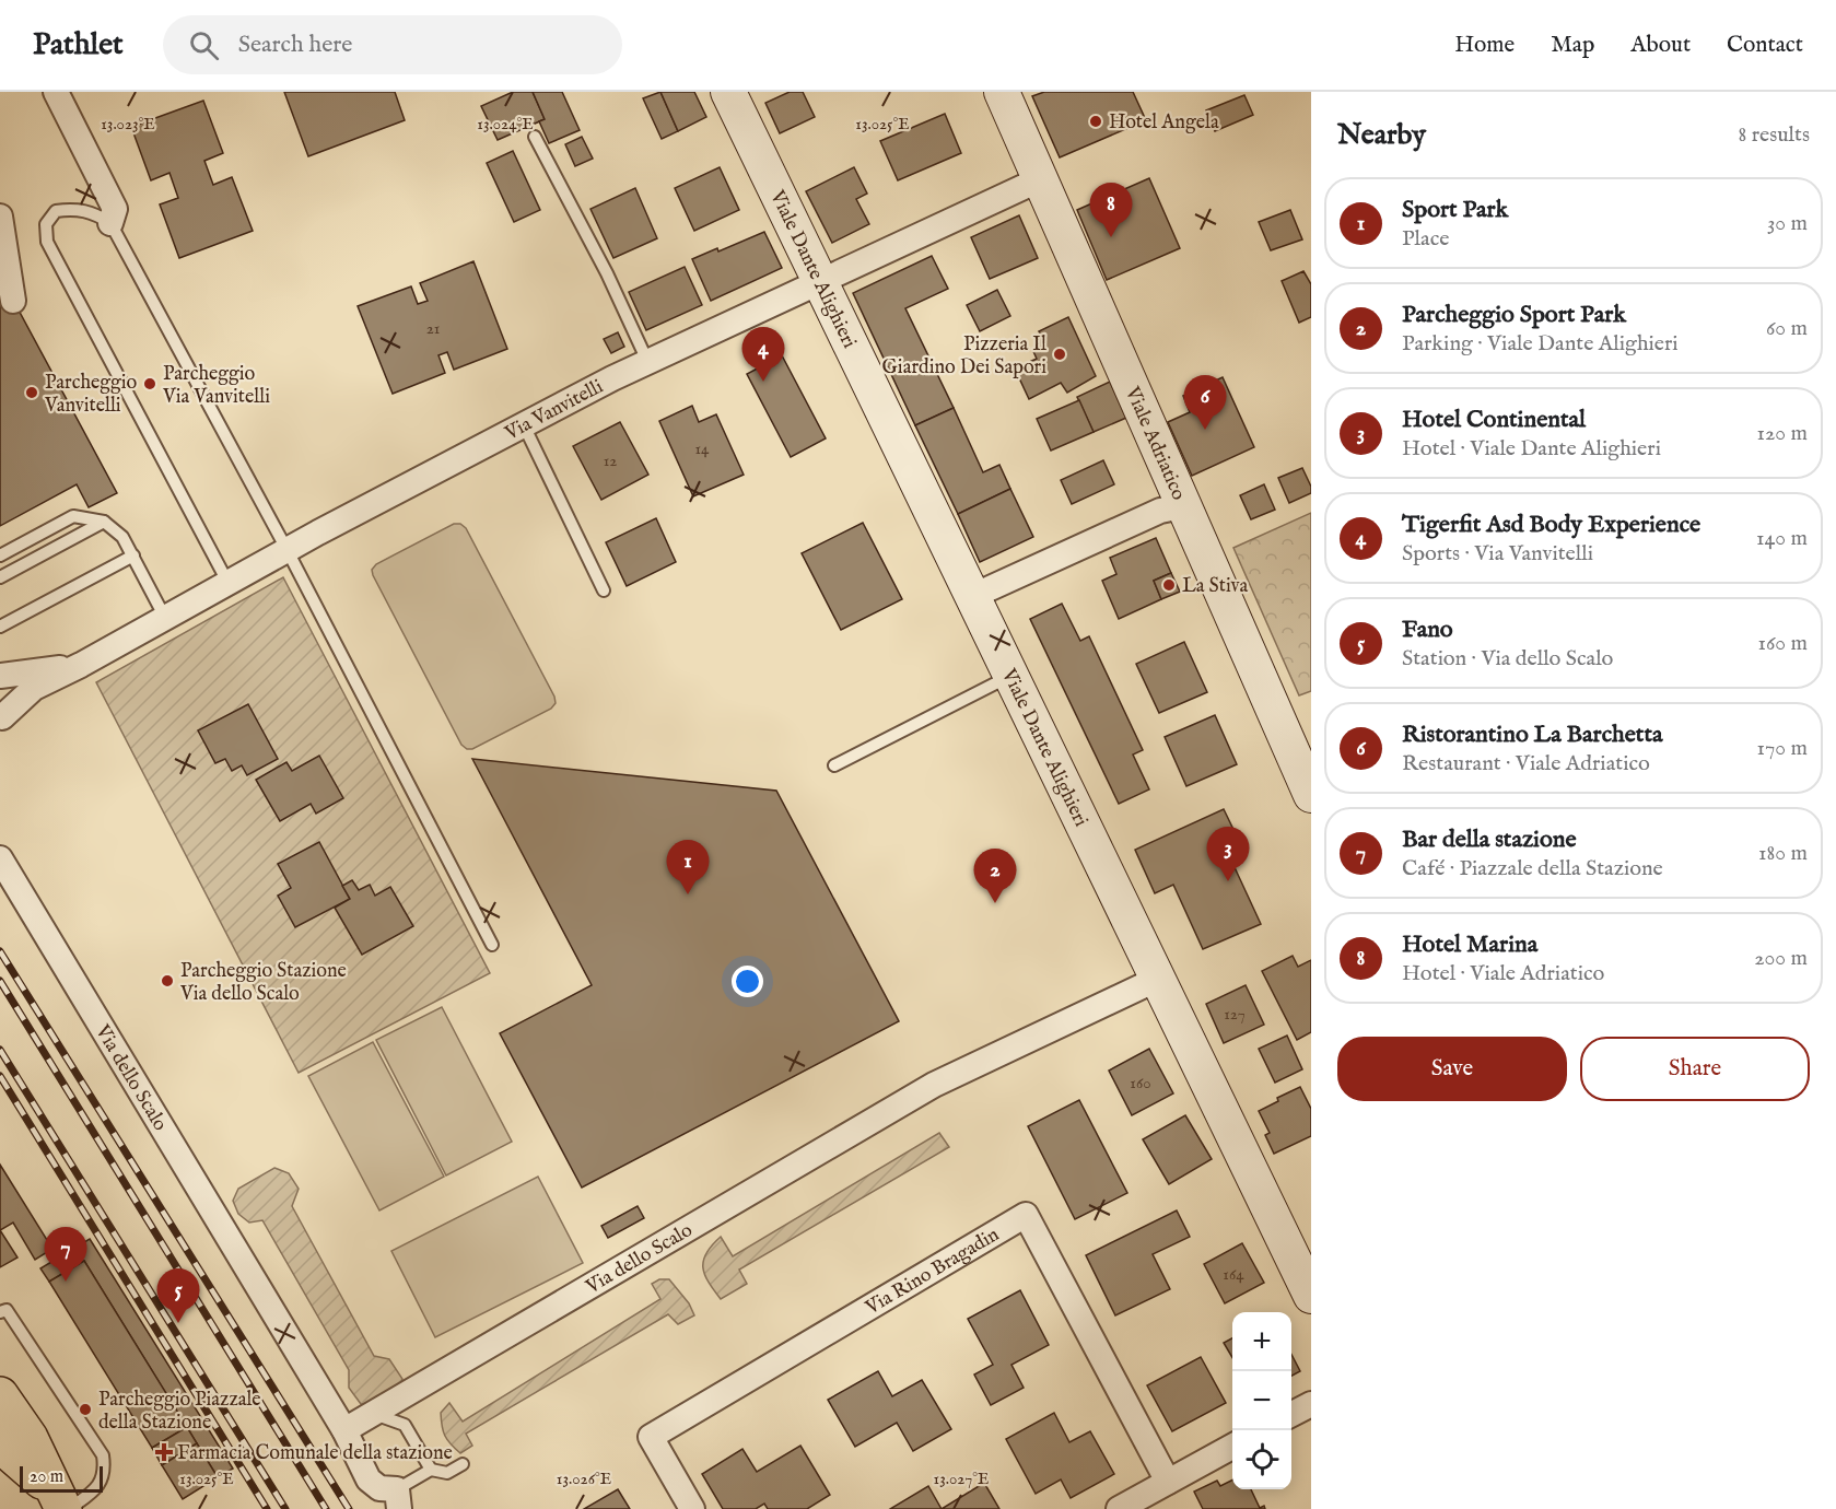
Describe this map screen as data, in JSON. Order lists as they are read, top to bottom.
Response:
{
  "streets": {
    "street": [
      "Viale Dante Alighieri",
      "Via Vanvitelli",
      "Viale Adriatico",
      "Via dello Scalo",
      "Via Rino Bragadin"
    ]
  },
  "crossings": [
    ["Viale Dante Alighieri", "Via Vanvitelli"],
    ["Viale Dante Alighieri", "Via dello Scalo"],
    ["Via Vanvitelli", "Viale Adriatico"]
  ],
  "places": {
    "other": [
      "Hotel Angela",
      "Pizzeria Il Giardino Dei Sapori",
      "Parcheggio Via Vanvitelli",
      "Parcheggio Vanvitelli",
      "La Stiva",
      "Parcheggio Stazione Via dello Scalo",
      "Parcheggio Piazzale della Stazione"
    ],
    "health": ["Farmacia Comunale della stazione"]
  },
  "house_numbers": [
    "21",
    "14",
    "12",
    "127",
    "160",
    "164"
  ],
  "scale_bar": "20 m",
  "page": {
    "header": "Pathlet",
    "search": "Search here",
    "nav": [
      "Home",
      "Map",
      "About",
      "Contact"
    ],
    "heading": ["Nearby", "8 results"],
    "list": [
      {
        "mark": "1",
        "name": "Sport Park",
        "note": "Place",
        "value": "30 m"
      },
      {
        "mark": "2",
        "name": "Parcheggio Sport Park",
        "note": "Parking · Viale Dante Alighieri",
        "value": "60 m"
      },
      {
        "mark": "3",
        "name": "Hotel Continental",
        "note": "Hotel · Viale Dante Alighieri",
        "value": "120 m"
      },
      {
        "mark": "4",
        "name": "Tigerfit Asd Body Experience",
        "note": "Sports · Via Vanvitelli",
        "value": "140 m"
      },
      {
        "mark": "5",
        "name": "Fano",
        "note": "Station · Via dello Scalo",
        "value": "160 m"
      },
      {
        "mark": "6",
        "name": "Ristorantino La Barchetta",
        "note": "Restaurant · Viale Adriatico",
        "value": "170 m"
      },
      {
        "mark": "7",
        "name": "Bar della stazione",
        "note": "Café · Piazzale della Stazione",
        "value": "180 m"
      },
      {
        "mark": "8",
        "name": "Hotel Marina",
        "note": "Hotel · Viale Adriatico",
        "value": "200 m"
      }
    ],
    "pins": [
      "8",
      "4",
      "6",
      "3",
      "1",
      "2",
      "7",
      "5"
    ],
    "buttons": ["Save", "Share"],
    "map_buttons": ["+", "−"],
    "scale": "20 m"
  },
  "coordinates": [
    "13.023°E",
    "13.025°E",
    "13.024°E",
    "13.026°E",
    "13.027°E"
  ]
}
